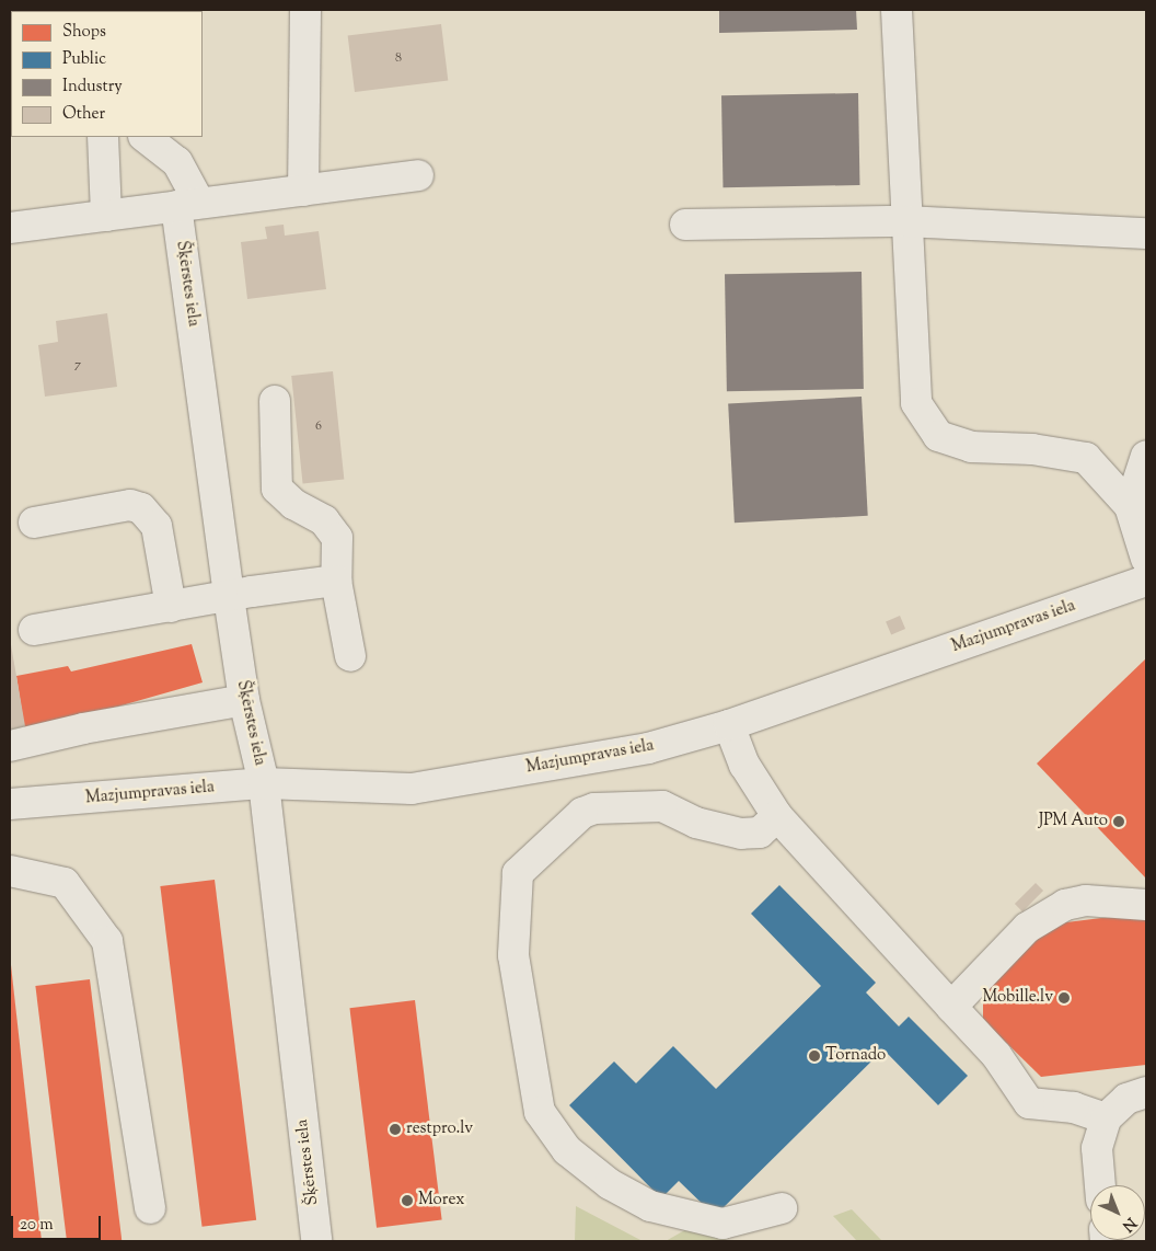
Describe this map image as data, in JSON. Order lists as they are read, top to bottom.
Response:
{
  "streets": {
    "street": ["Šķērstes iela", "Mazjumpravas iela"]
  },
  "crossings": [
    ["Šķērstes iela", "Mazjumpravas iela"]
  ],
  "places": [
    "JPM Auto",
    "Mobille.lv",
    "Tornado",
    "restpro.lv",
    "Morex"
  ],
  "house_numbers": ["8", "7", "6"],
  "legend": [
    "Shops",
    "Public",
    "Industry",
    "Other"
  ],
  "scale_bar": "20 m",
  "north": "bottom right"
}
